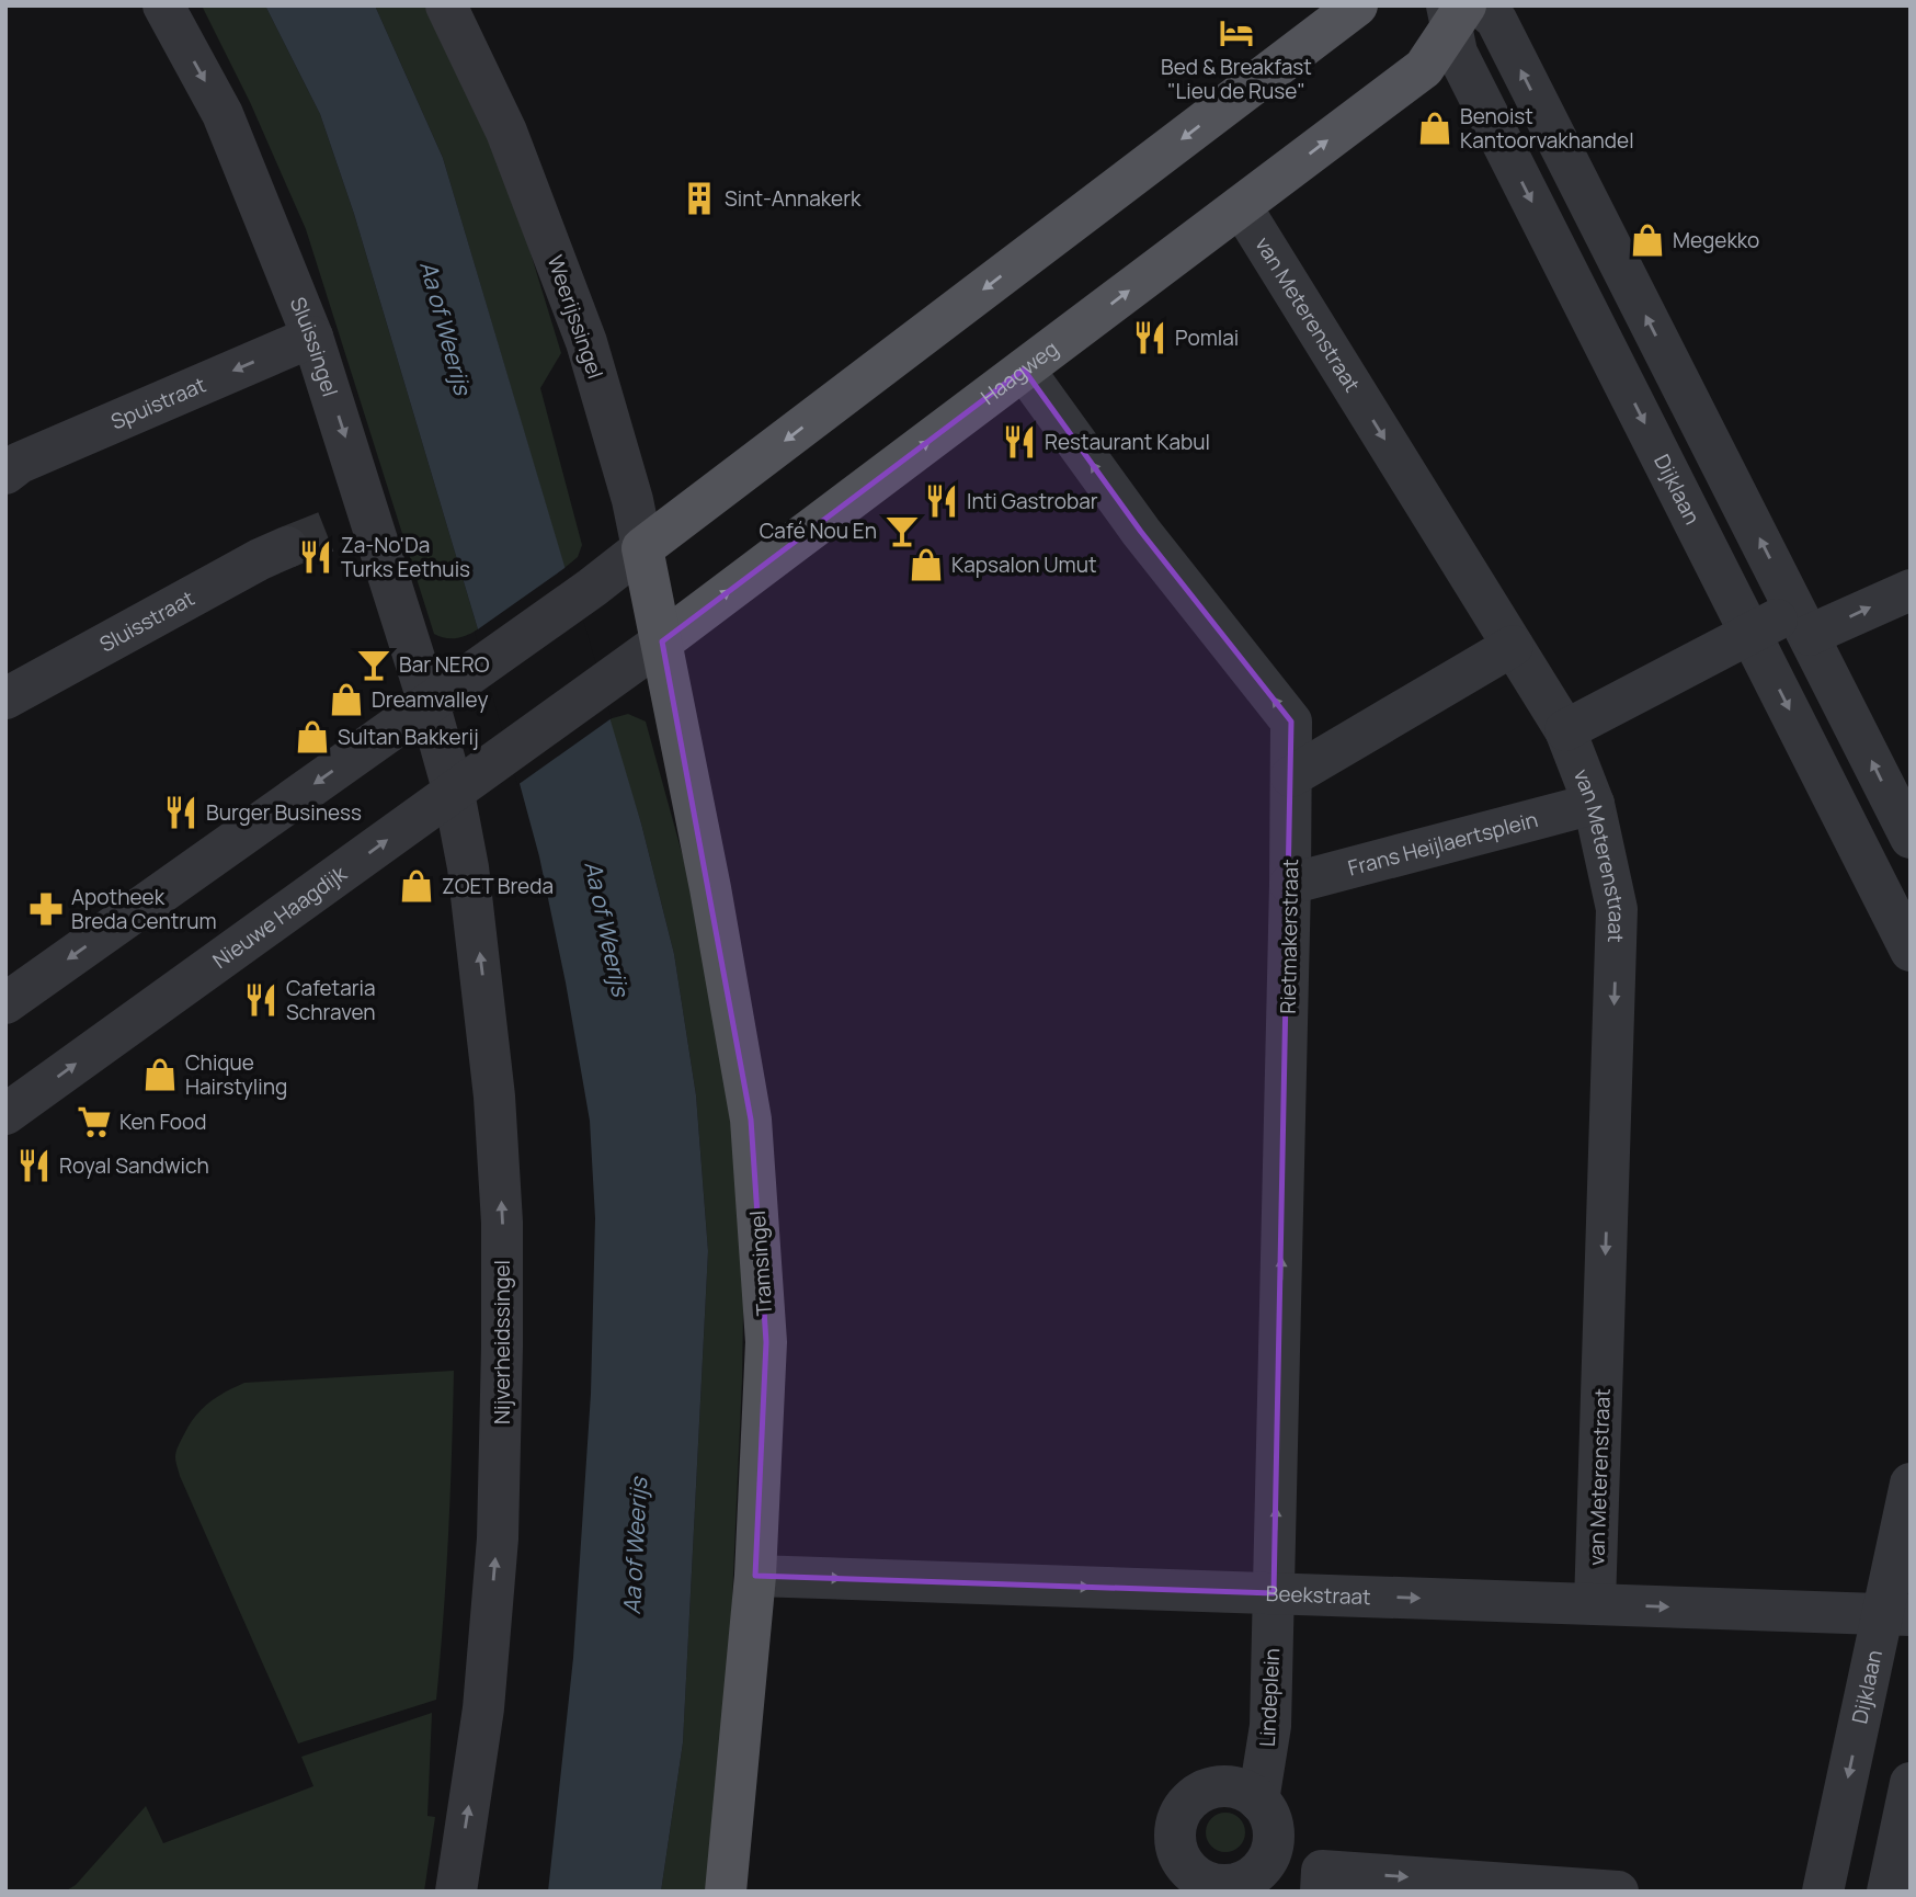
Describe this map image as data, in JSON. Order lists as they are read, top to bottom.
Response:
{
  "streets": {
    "main road": ["Weerijssingel", "Haagweg", "Tramsingel"],
    "street": [
      "van Meterenstraat",
      "Sluissingel",
      "Spuistraat",
      "Dijklaan",
      "Sluisstraat",
      "Frans Heijlaertsplein",
      "Nieuwe Haagdijk",
      "Rietmakerstraat",
      "Nijverheidssingel",
      "Beekstraat",
      "Lindeplein"
    ]
  },
  "crossings": [
    ["van Meterenstraat", "Haagweg"],
    ["van Meterenstraat", "Frans Heijlaertsplein"],
    ["van Meterenstraat", "Beekstraat"],
    ["Weerijssingel", "Haagweg"],
    ["Weerijssingel", "Tramsingel"],
    ["Sluissingel", "Spuistraat"],
    ["Sluissingel", "Nijverheidssingel"],
    ["Haagweg", "Dijklaan"],
    ["Haagweg", "Nieuwe Haagdijk"],
    ["Haagweg", "Rietmakerstraat"],
    ["Haagweg", "Tramsingel"],
    ["Dijklaan", "Beekstraat"],
    ["Frans Heijlaertsplein", "Rietmakerstraat"],
    ["Nieuwe Haagdijk", "Nijverheidssingel"],
    ["Rietmakerstraat", "Beekstraat"],
    ["Rietmakerstraat", "Lindeplein"],
    ["Tramsingel", "Beekstraat"],
    ["Beekstraat", "Lindeplein"]
  ],
  "one_way": [
    "Sluissingel",
    "Spuistraat",
    "Rietmakerstraat",
    "Nijverheidssingel",
    "Beekstraat"
  ],
  "water": ["Aa of Weerijs"],
  "places": {
    "hotel": ["Bed & Breakfast \"Lieu de Ruse\""],
    "shop": [
      "Benoist Kantoorvakhandel",
      "Megekko",
      "Kapsalon Umut",
      "Dreamvalley",
      "Sultan Bakkerij",
      "ZOET Breda",
      "Chique Hairstyling"
    ],
    "building": ["Sint-Annakerk"],
    "restaurant": [
      "Pomlai",
      "Restaurant Kabul",
      "Inti Gastrobar",
      "Za-No'Da Turks Eethuis",
      "Burger Business",
      "Cafetaria Schraven",
      "Royal Sandwich"
    ],
    "bar": ["Café Nou En", "Bar NERO"],
    "pharmacy": ["Apotheek Breda Centrum"],
    "supermarket": ["Ken Food"]
  }
}
